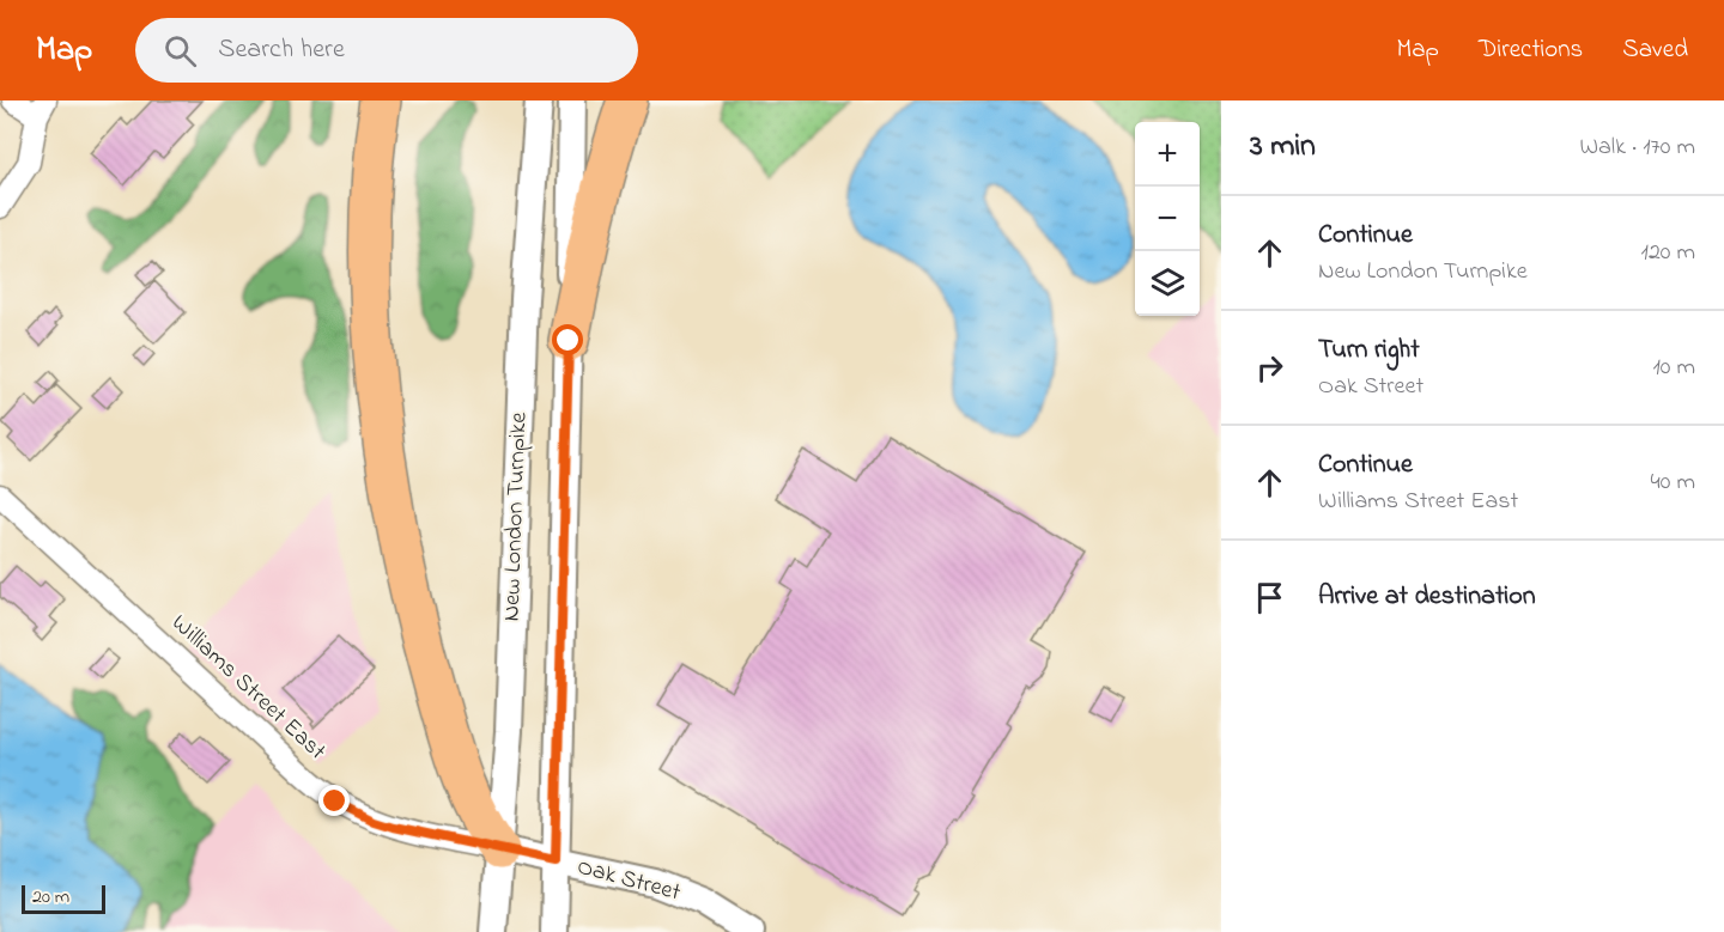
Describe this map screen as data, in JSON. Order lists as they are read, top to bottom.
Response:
{
  "streets": {
    "street": ["New London Turnpike", "Williams Street East", "Oak Street"]
  },
  "crossings": [
    ["New London Turnpike", "Williams Street East"],
    ["New London Turnpike", "Oak Street"],
    ["Williams Street East", "Oak Street"]
  ],
  "scale_bar": "20 m",
  "page": {
    "header": "Map",
    "search": "Search here",
    "nav": ["Map", "Directions", "Saved"],
    "heading": ["3 min", "Walk · 170 m"],
    "map_buttons": ["+", "−"],
    "list": [
      ["Continue", "New London Turnpike", "120 m"],
      ["Turn right", "Oak Street", "10 m"],
      ["Continue", "Williams Street East", "40 m"],
      "Arrive at destination"
    ],
    "scale": "20 m"
  }
}
